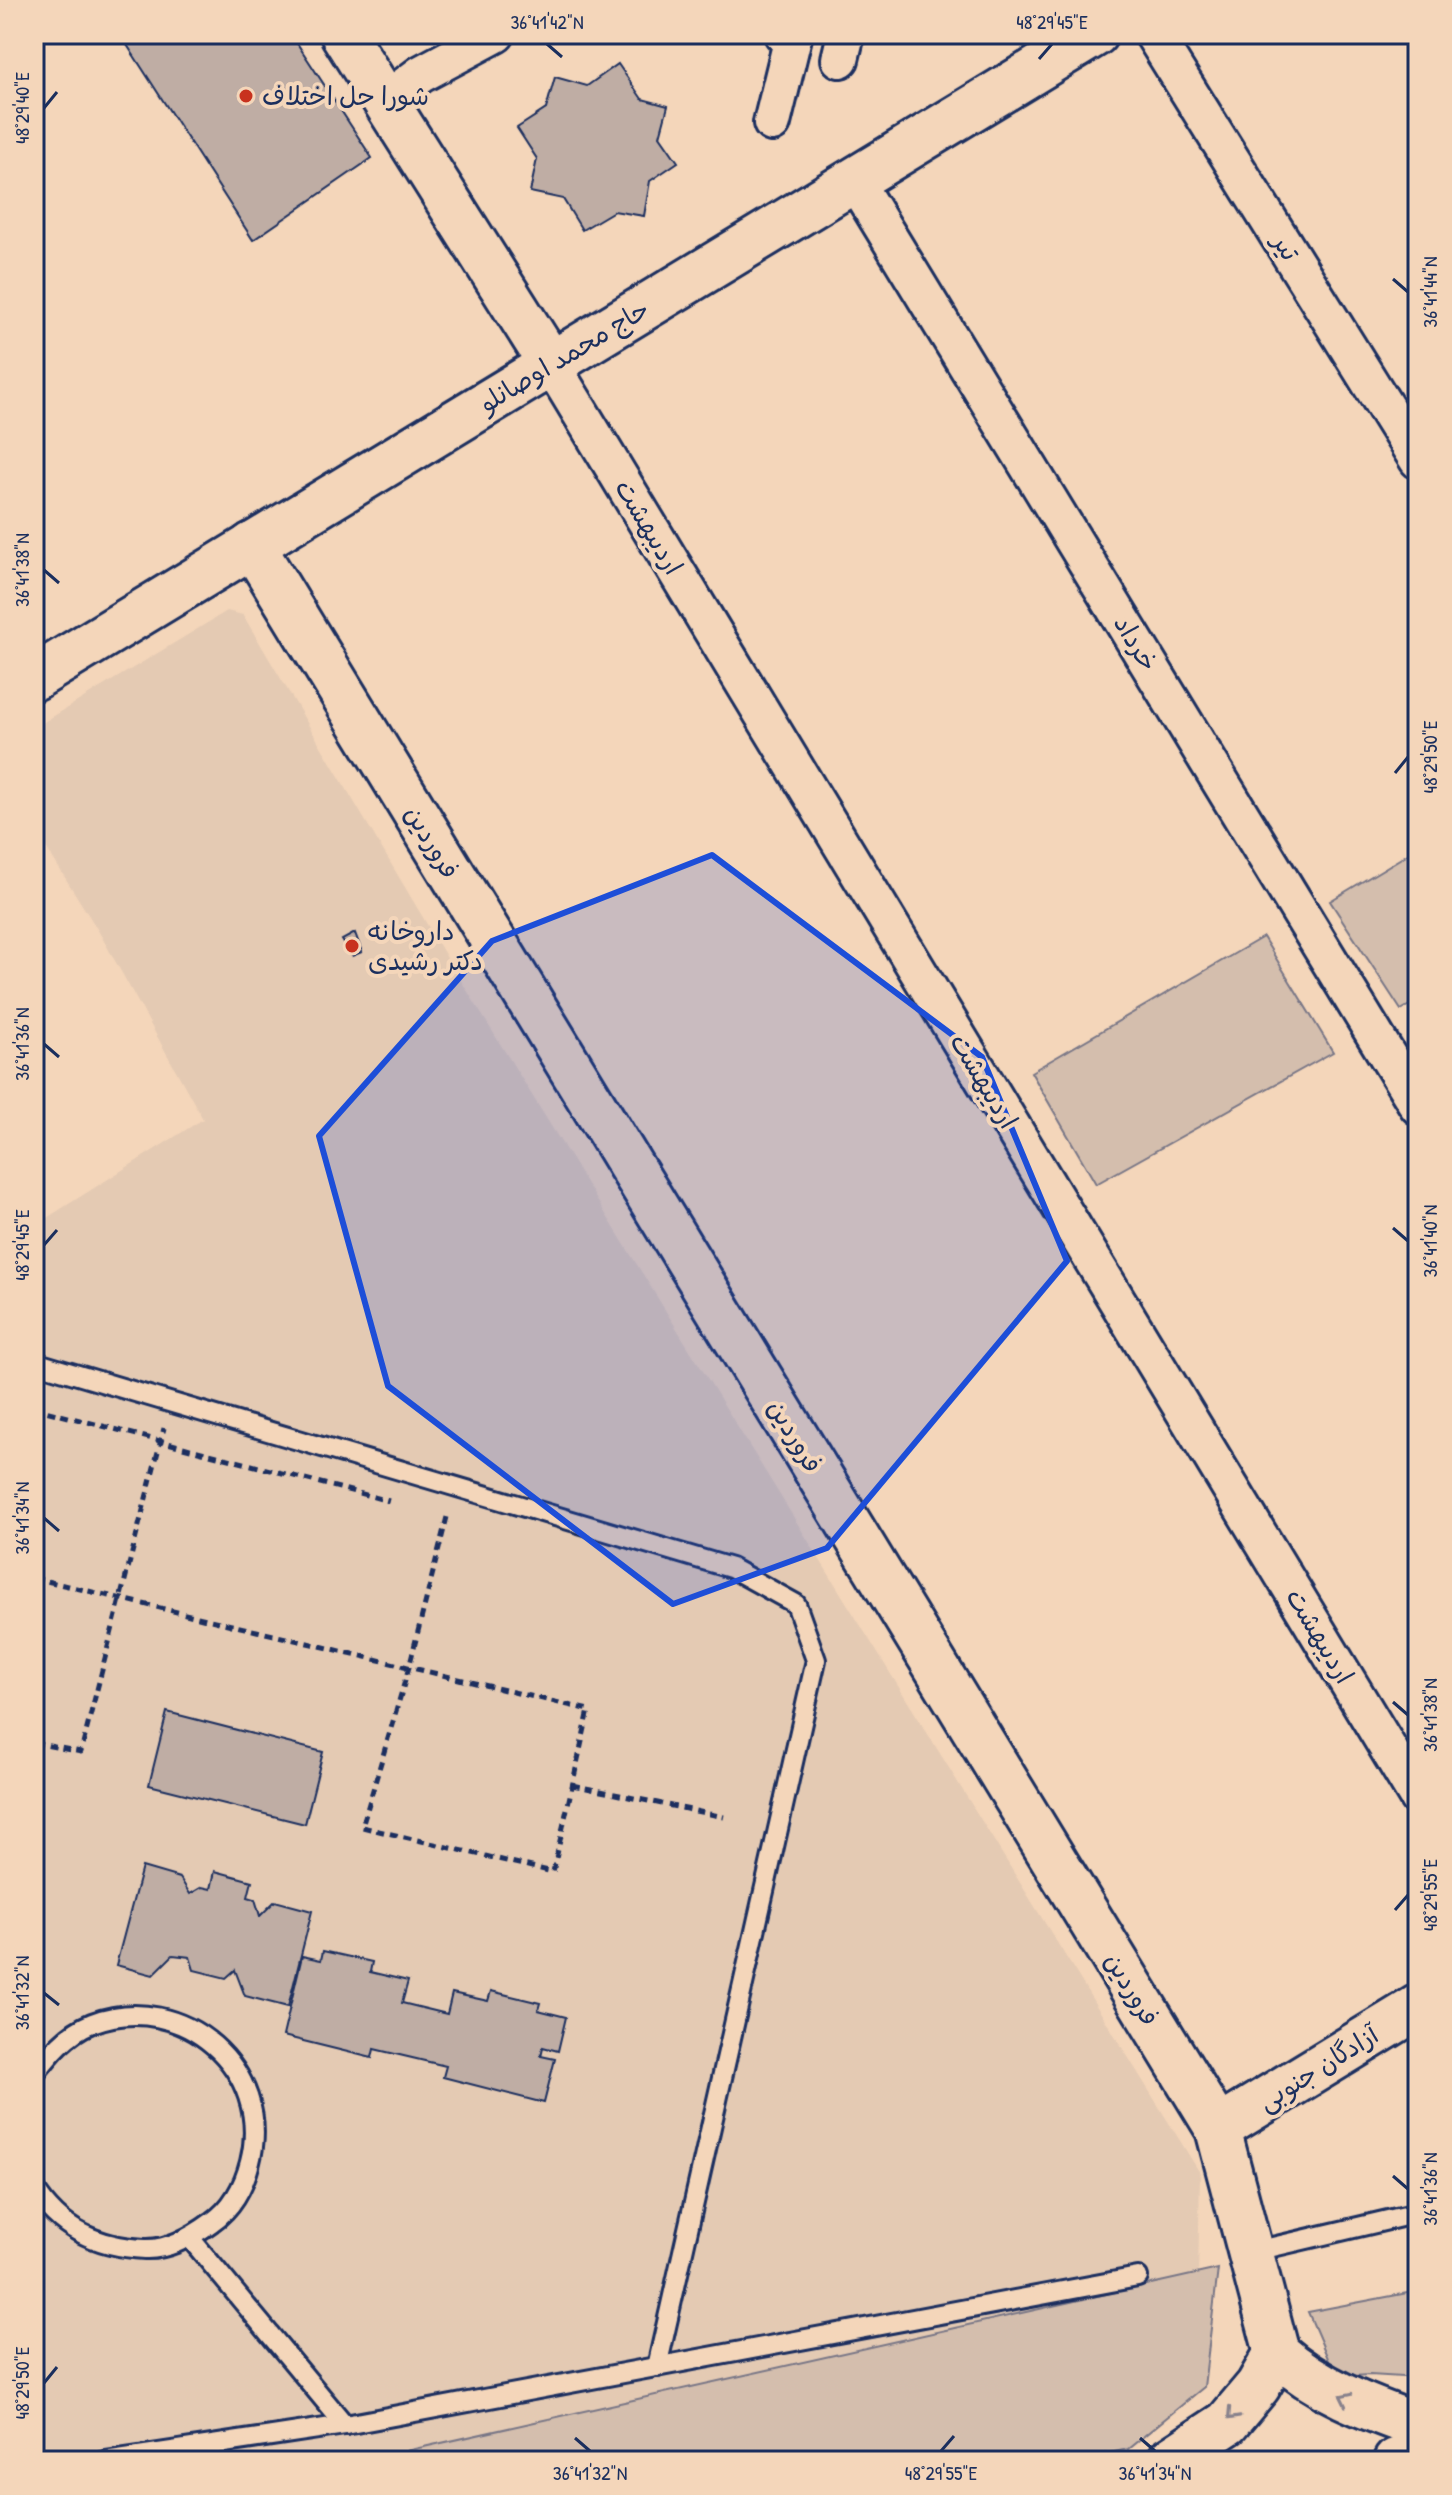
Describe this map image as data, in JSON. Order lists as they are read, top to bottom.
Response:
{
  "streets": {
    "street": [
      "تیر",
      "حاج محمد اوصانلو",
      "اردیبهشت",
      "خرداد",
      "فروردین",
      "آزادگان جنوبی"
    ]
  },
  "crossings": [
    ["حاج محمد اوصانلو", "اردیبهشت"],
    ["حاج محمد اوصانلو", "خرداد"],
    ["حاج محمد اوصانلو", "فروردین"],
    ["فروردین", "آزادگان جنوبی"]
  ],
  "places": ["شورا حل اختلاف", "داروخانه دکتر رشیدی"],
  "coordinates": [
    "36°41'42\"N",
    "48°29'45\"E",
    "48°29'40\"E",
    "36°41'44\"N",
    "36°41'38\"N",
    "48°29'50\"E",
    "36°41'36\"N",
    "36°41'40\"N",
    "36°41'34\"N",
    "48°29'55\"E",
    "36°41'32\"N"
  ]
}
